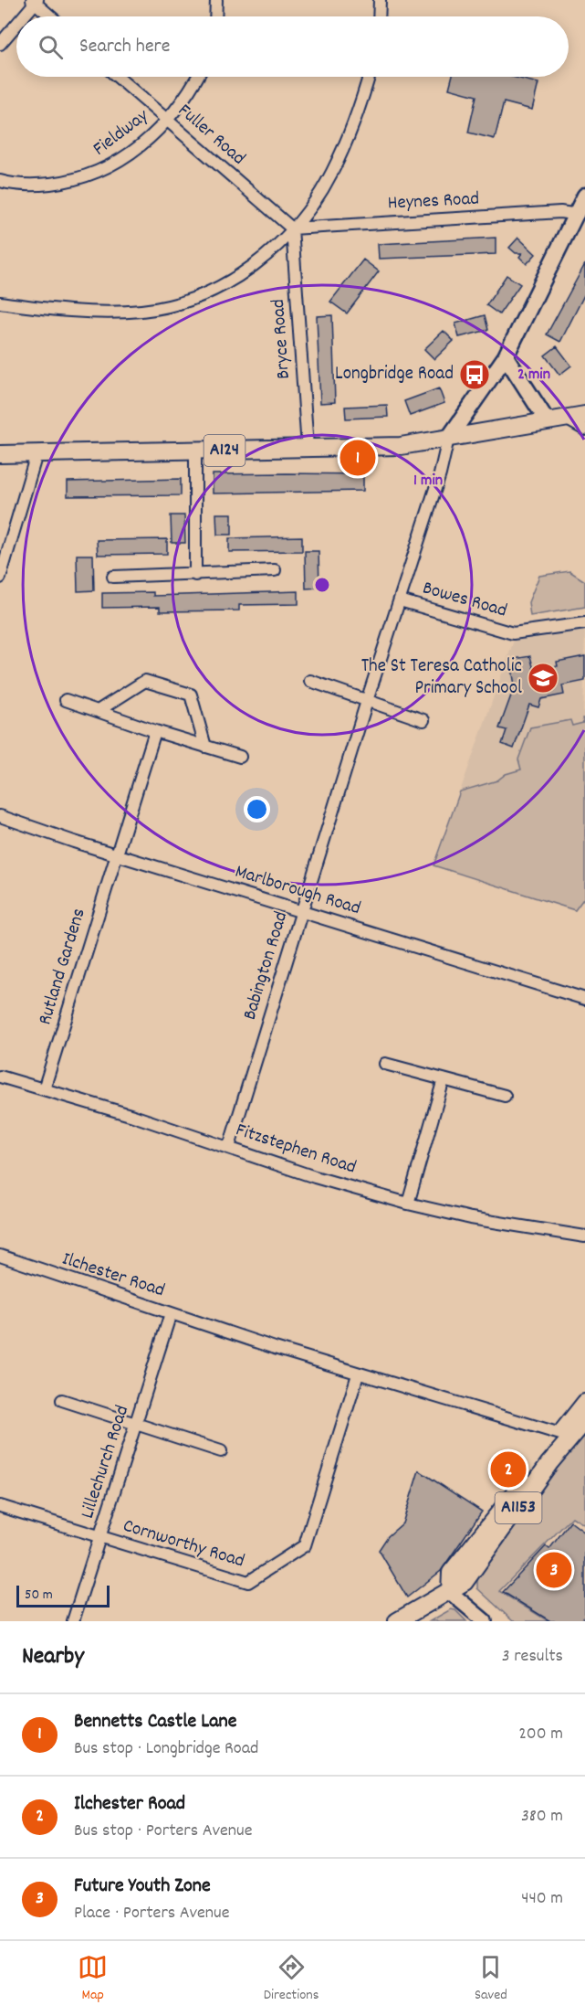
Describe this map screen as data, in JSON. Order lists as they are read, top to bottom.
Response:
{
  "streets": {
    "main road": ["A124", "A1153"],
    "street": [
      "Fieldway",
      "Fuller Road",
      "Heynes Road",
      "Bryce Road",
      "Bowes Road",
      "Marlborough Road",
      "Babington Road",
      "Rutland Gardens",
      "Fitzstephen Road",
      "Ilchester Road",
      "Lillechurch Road",
      "Cornworthy Road"
    ]
  },
  "crossings": [
    ["Fieldway", "Fuller Road"],
    ["Fuller Road", "Heynes Road"],
    ["Fuller Road", "Bryce Road"],
    ["Heynes Road", "Bryce Road"],
    ["Bryce Road", "A124"],
    ["A124", "Babington Road"],
    ["Bowes Road", "Babington Road"],
    ["Marlborough Road", "Babington Road"],
    ["Marlborough Road", "Rutland Gardens"],
    ["Babington Road", "Fitzstephen Road"],
    ["Rutland Gardens", "Fitzstephen Road"],
    ["Ilchester Road", "Lillechurch Road"],
    ["Ilchester Road", "A1153"],
    ["Ilchester Road", "Cornworthy Road"],
    ["Lillechurch Road", "Cornworthy Road"]
  ],
  "places": {
    "bus stop": ["Longbridge Road"],
    "school or university": ["The St Teresa Catholic Primary School"]
  },
  "scale_bar": "50 m",
  "page": {
    "search": "Search here",
    "pins": ["1", "2", "3"],
    "scale": "50 m",
    "heading": ["Nearby", "3 results"],
    "list": [
      {
        "mark": "1",
        "name": "Bennetts Castle Lane",
        "note": "Bus stop · Longbridge Road",
        "value": "200 m"
      },
      {
        "mark": "2",
        "name": "Ilchester Road",
        "note": "Bus stop · Porters Avenue",
        "value": "380 m"
      },
      {
        "mark": "3",
        "name": "Future Youth Zone",
        "note": "Place · Porters Avenue",
        "value": "440 m"
      }
    ],
    "nav": ["Map", "Directions", "Saved"]
  },
  "rings": ["2 min", "1 min"]
}
